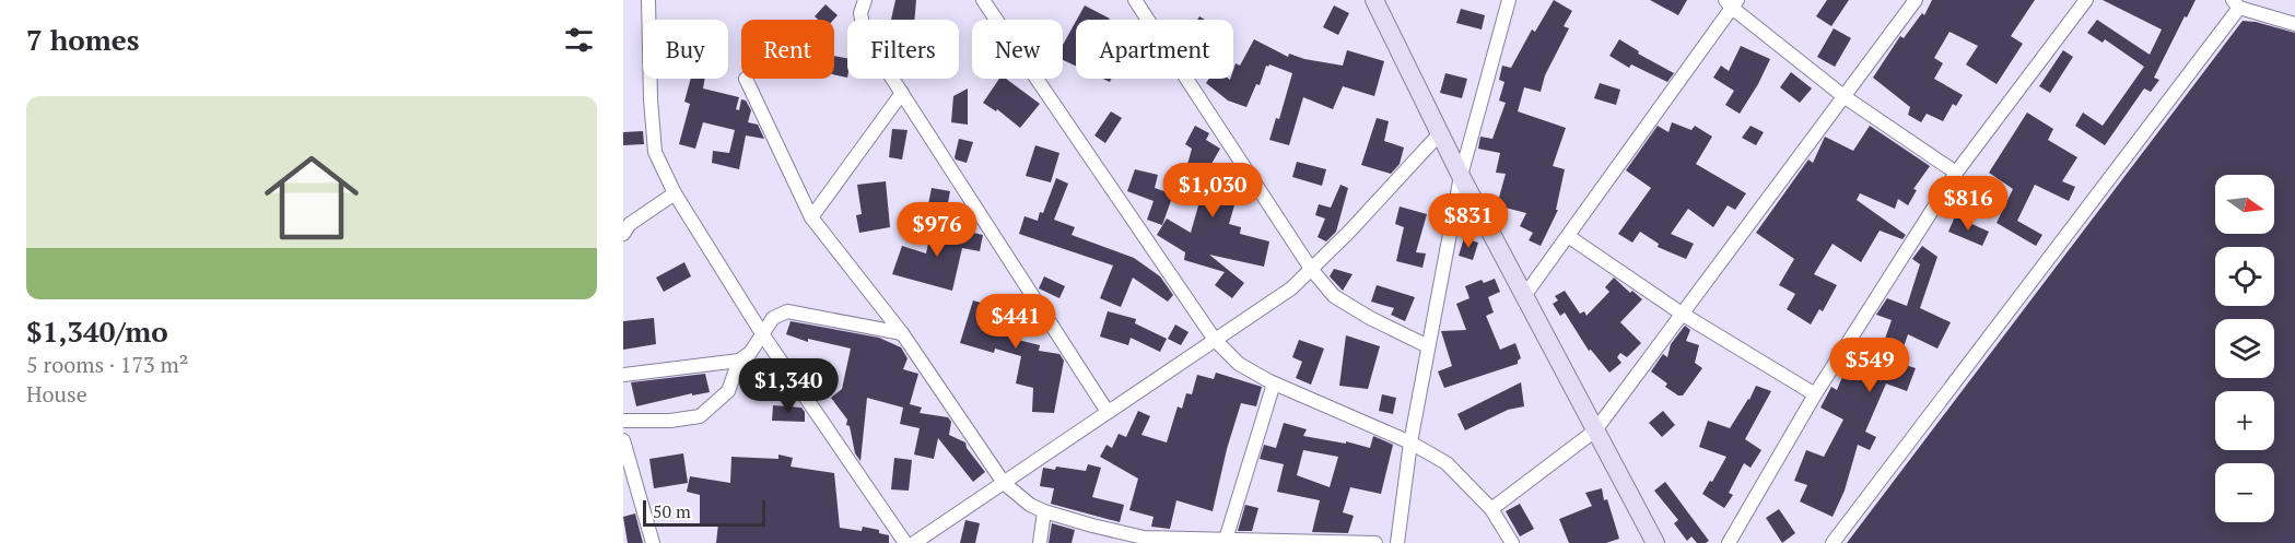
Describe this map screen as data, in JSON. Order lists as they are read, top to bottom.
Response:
{
  "scale_bar": "50 m",
  "north": "right",
  "page": {
    "heading": "7 homes",
    "chip": [
      "Buy",
      "Rent",
      "Filters",
      "New",
      "Apartment"
    ],
    "list": [
      {
        "name": "$1,340/mo",
        "note": "5 rooms · 173 m² · House"
      }
    ],
    "price": [
      "$1,030",
      "$816",
      "$831",
      "$976",
      "$441",
      "$549",
      "$1,340"
    ],
    "map_buttons": ["+", "−"],
    "scale": "50 m"
  }
}
